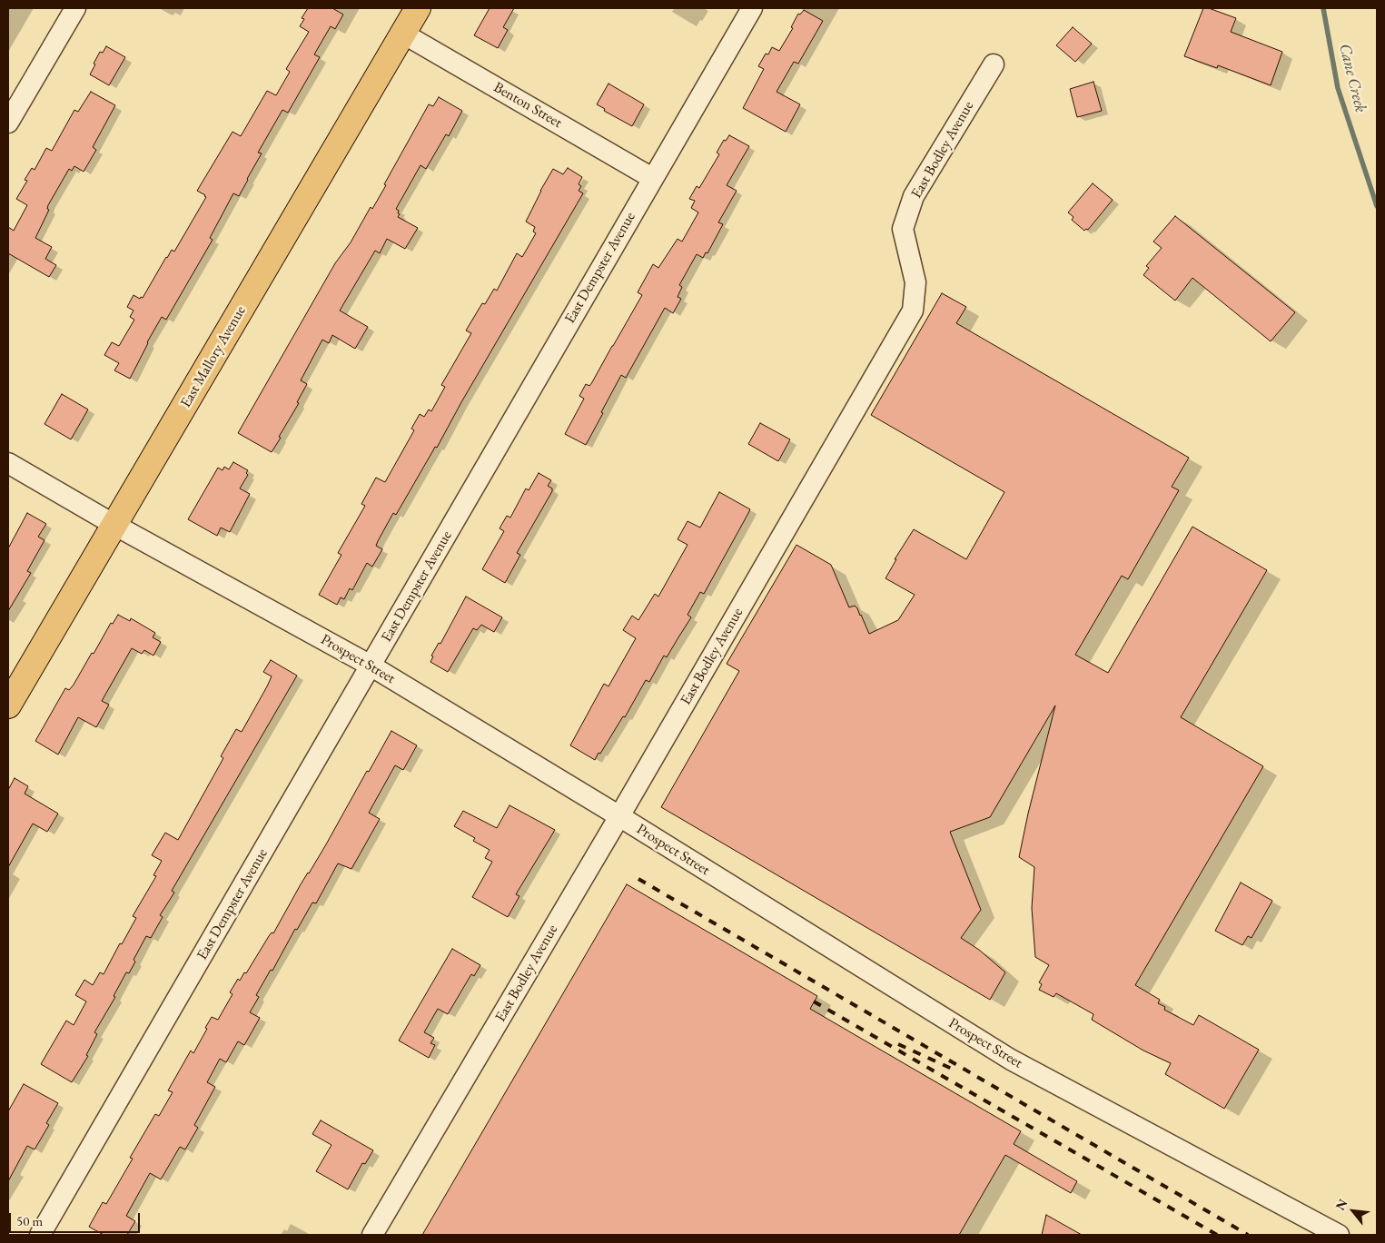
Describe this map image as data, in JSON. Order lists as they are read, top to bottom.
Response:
{
  "streets": {
    "main road": ["East Mallory Avenue"],
    "street": [
      "Benton Street",
      "East Bodley Avenue",
      "East Dempster Avenue",
      "Prospect Street"
    ]
  },
  "crossings": [
    ["Benton Street", "East Dempster Avenue"],
    ["Benton Street", "East Mallory Avenue"],
    ["East Bodley Avenue", "Prospect Street"],
    ["East Dempster Avenue", "Prospect Street"],
    ["East Mallory Avenue", "Prospect Street"]
  ],
  "water": ["Cane Creek"],
  "scale_bar": "50 m",
  "north": "top left"
}
